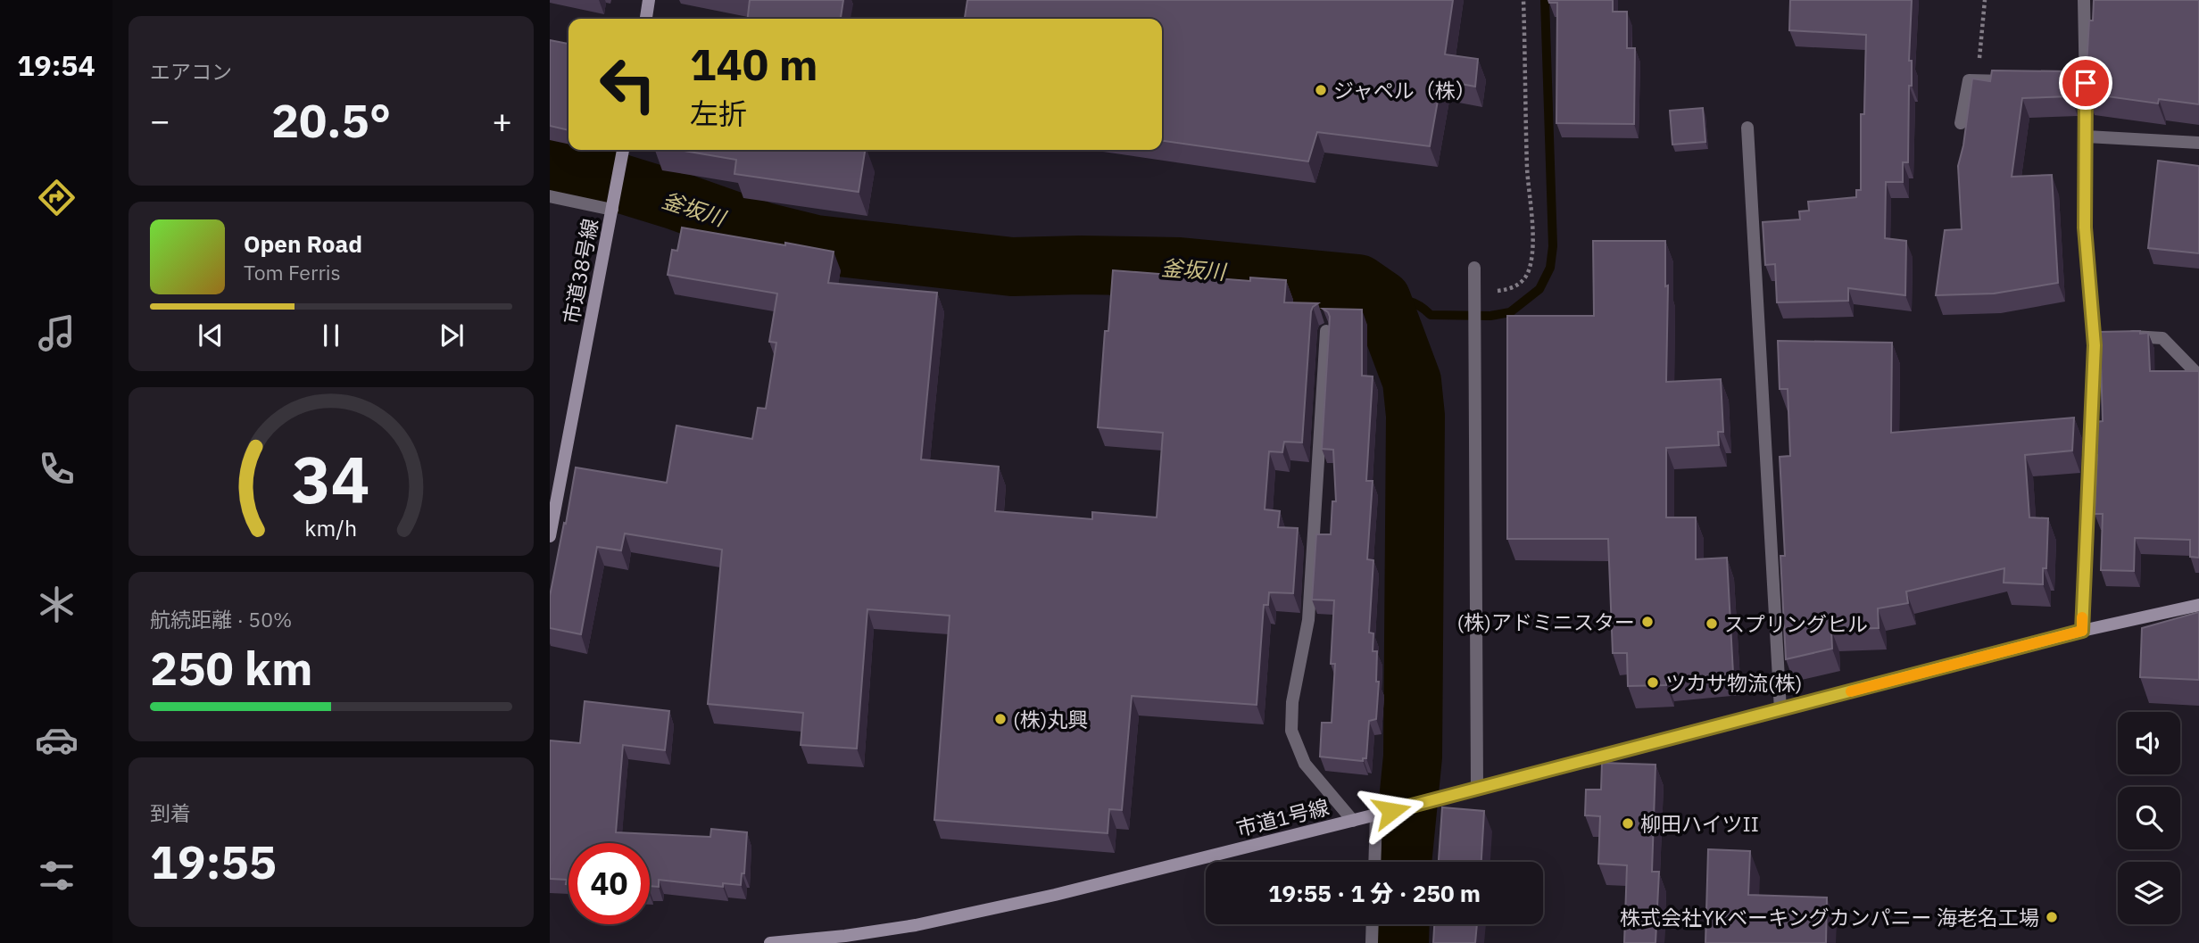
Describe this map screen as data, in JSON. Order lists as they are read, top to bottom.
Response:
{
  "streets": {
    "street": ["市道38号線", "市道1号線"]
  },
  "water": ["釜坂川"],
  "places": [
    "ジャペル（株）",
    "(株)アドミニスター",
    "スプリングヒル",
    "ツカサ物流(株)",
    "(株)丸興",
    "柳田ハイツII",
    "株式会社YKベーキングカンパニー 海老名工場"
  ],
  "page": {
    "tabs": "19:54",
    "tile": [
      "エアコン",
      ["航続距離 · 50%", "250 km"],
      ["到着", "19:55"]
    ],
    "turn": ["140 m", "左折"],
    "heat": ["−", "20.5°", "+"],
    "song": ["Open Road", "Tom Ferris"],
    "limit": "40",
    "trip": "19:55 · 1 分 · 250 m",
    "gauge": ["34", "km/h"]
  }
}
